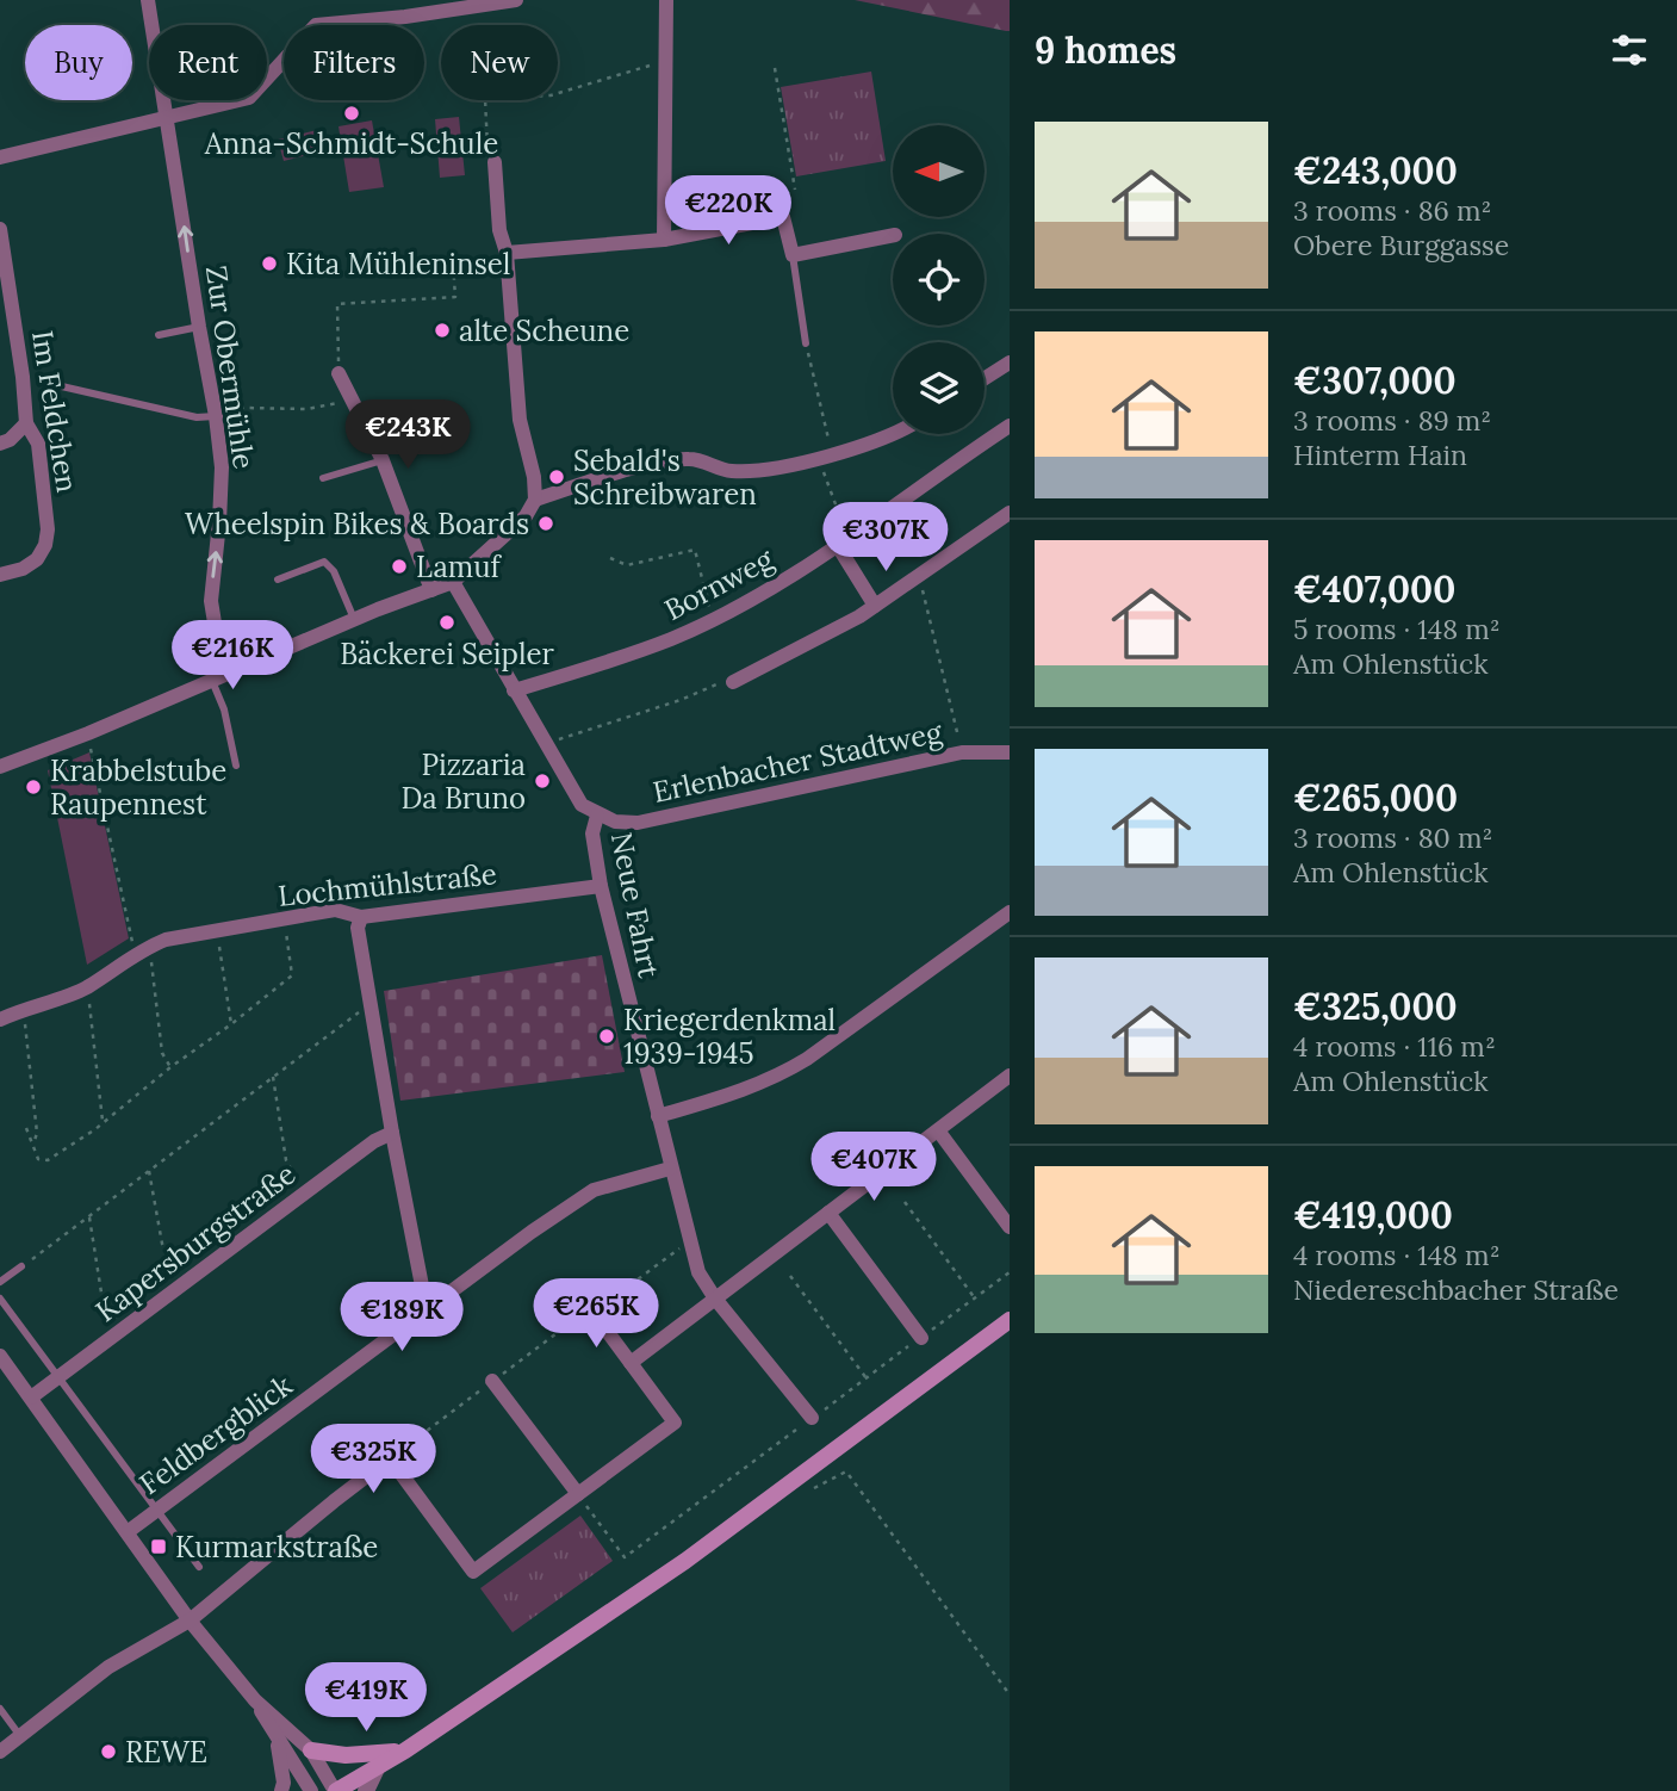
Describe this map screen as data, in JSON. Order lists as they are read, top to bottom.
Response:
{
  "streets": {
    "street": [
      "Zur Obermühle",
      "Im Feldchen",
      "Bornweg",
      "Erlenbacher Stadtweg",
      "Lochmühlstraße",
      "Neue Fahrt",
      "Kapersburgstraße",
      "Feldbergblick"
    ]
  },
  "crossings": [
    ["Bornweg", "Neue Fahrt"],
    ["Erlenbacher Stadtweg", "Neue Fahrt"],
    ["Lochmühlstraße", "Neue Fahrt"],
    ["Neue Fahrt", "Feldbergblick"]
  ],
  "one_way": ["Zur Obermühle"],
  "places": {
    "other": [
      "Anna-Schmidt-Schule",
      "Kita Mühleninsel",
      "alte Scheune",
      "Sebald's Schreibwaren",
      "Wheelspin Bikes & Boards",
      "Lamuf",
      "Bäckerei Seipler",
      "Pizzaria Da Bruno",
      "Krabbelstube Raupennest",
      "Kriegerdenkmal 1939-1945",
      "REWE"
    ],
    "transit": ["Kurmarkstraße"]
  },
  "north": "left",
  "page": {
    "heading": "9 homes",
    "chip": [
      "Buy",
      "Rent",
      "Filters",
      "New"
    ],
    "list": [
      {
        "name": "€243,000",
        "note": "3 rooms · 86 m² · Obere Burggasse"
      },
      {
        "name": "€307,000",
        "note": "3 rooms · 89 m² · Hinterm Hain"
      },
      {
        "name": "€407,000",
        "note": "5 rooms · 148 m² · Am Ohlenstück"
      },
      {
        "name": "€265,000",
        "note": "3 rooms · 80 m² · Am Ohlenstück"
      },
      {
        "name": "€325,000",
        "note": "4 rooms · 116 m² · Am Ohlenstück"
      },
      {
        "name": "€419,000",
        "note": "4 rooms · 148 m² · Niedereschbacher Straße"
      }
    ],
    "price": [
      "€220K",
      "€243K",
      "€307K",
      "€216K",
      "€407K",
      "€265K",
      "€189K",
      "€325K",
      "€419K"
    ]
  }
}
